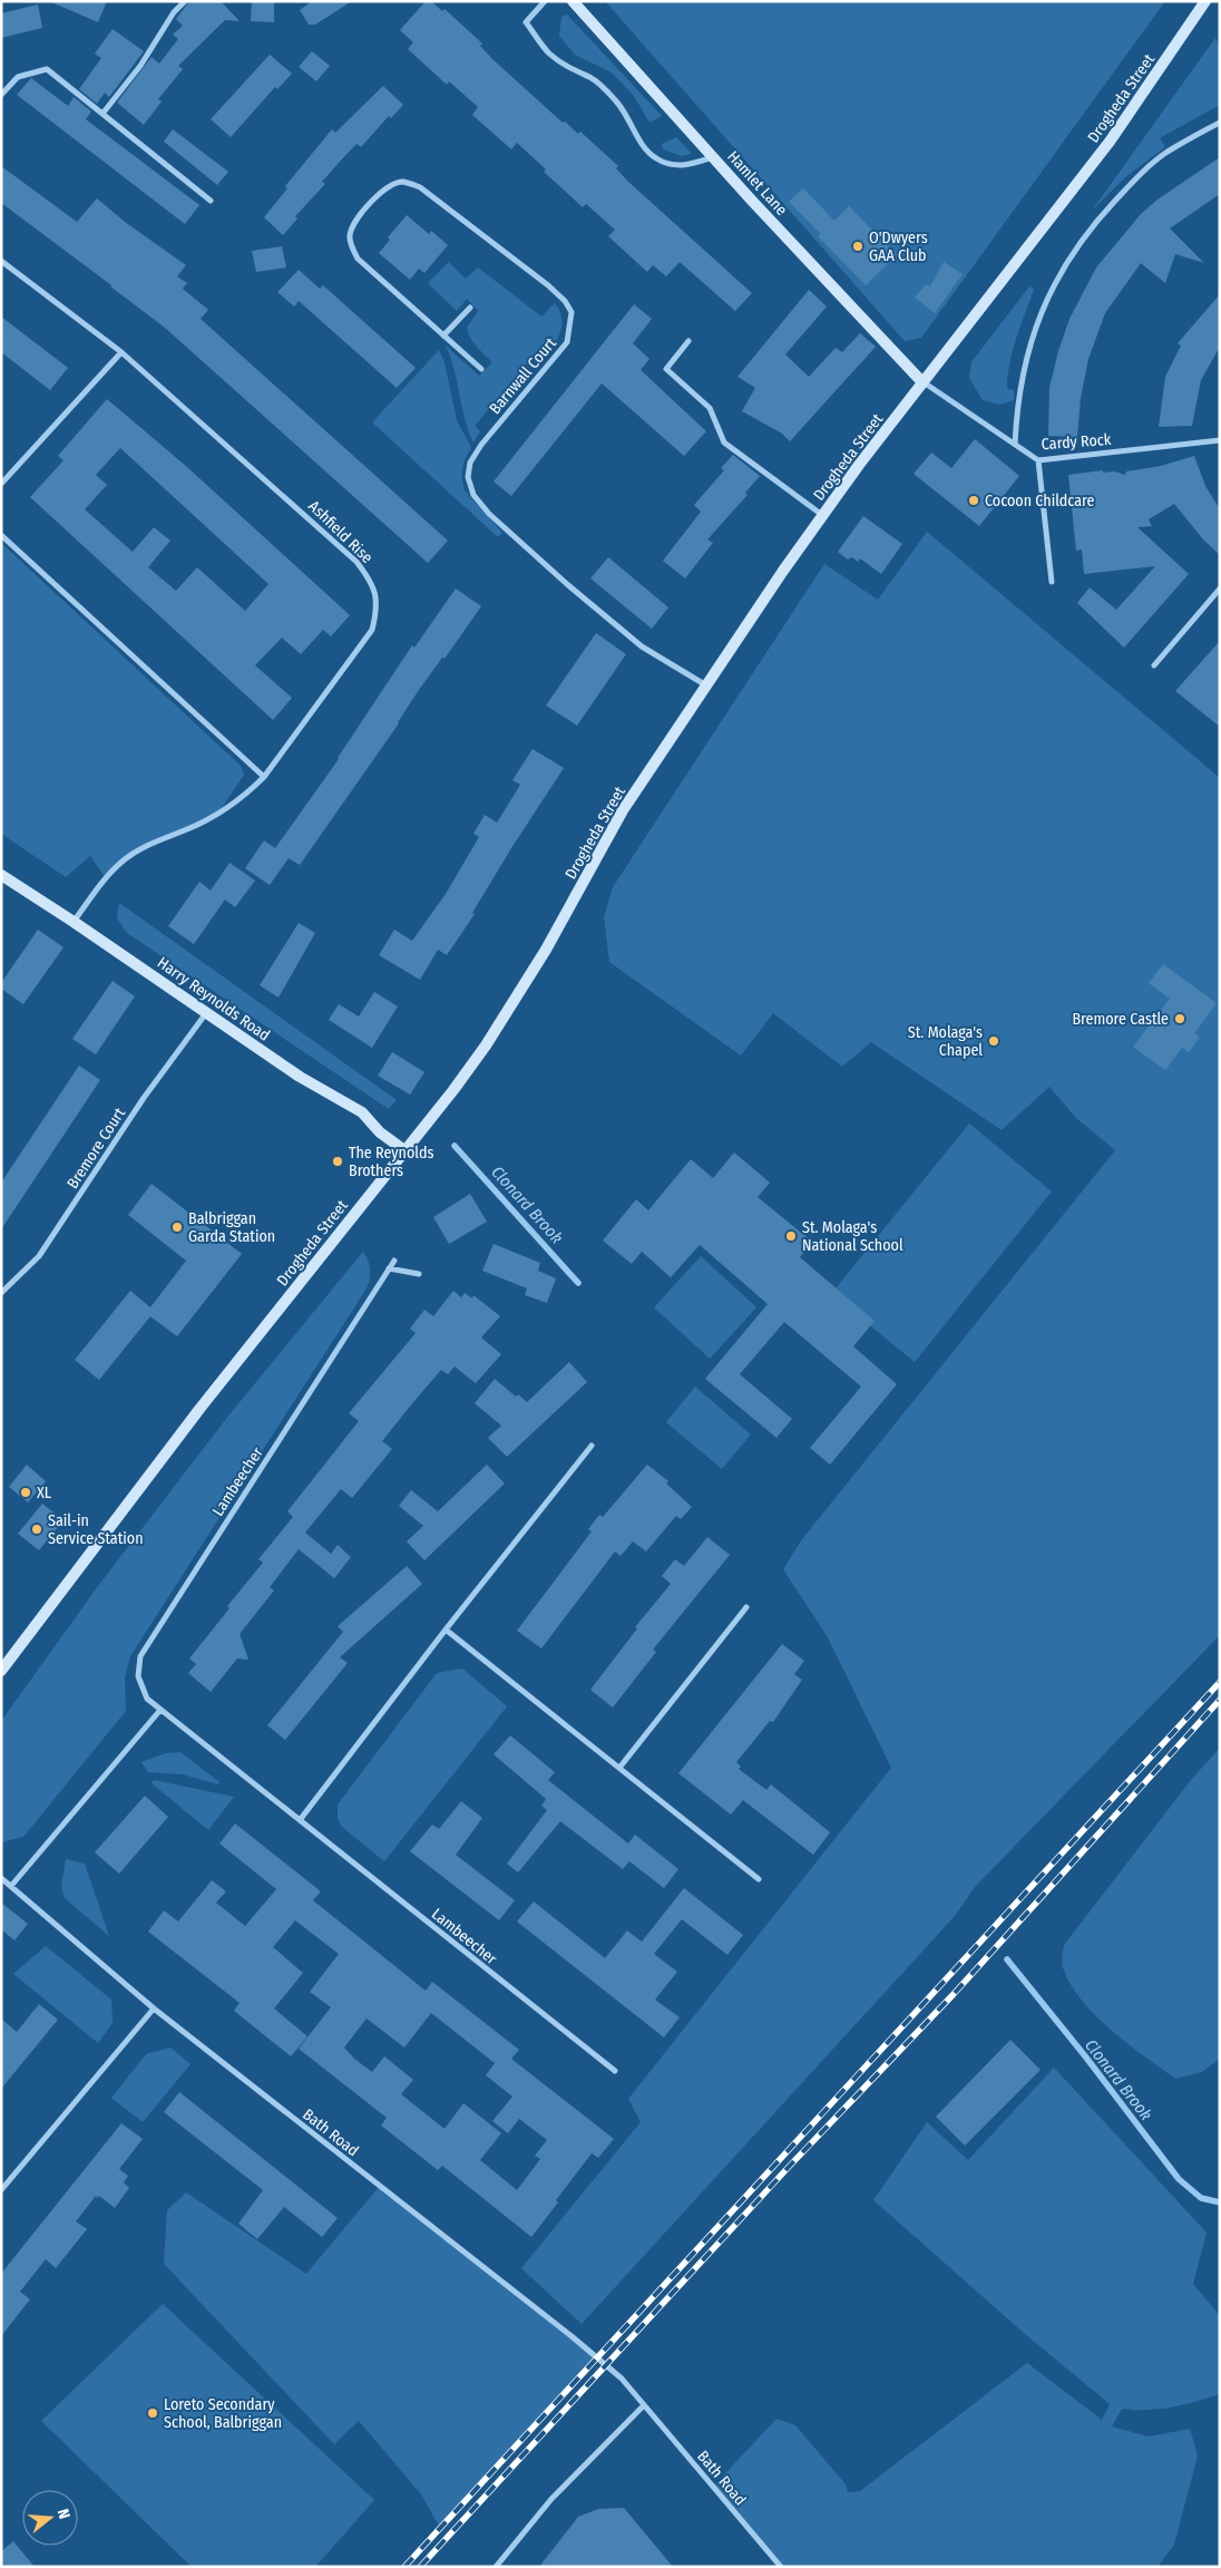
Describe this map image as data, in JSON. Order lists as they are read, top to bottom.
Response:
{
  "streets": {
    "main road": ["Drogheda Street", "Hamlet Lane", "Harry Reynolds Road"],
    "street": [
      "Barnwall Court",
      "Cardy Rock",
      "Ashfield Rise",
      "Bremore Court",
      "Lambeecher",
      "Bath Road"
    ]
  },
  "crossings": [
    ["Drogheda Street", "Hamlet Lane"],
    ["Drogheda Street", "Barnwall Court"],
    ["Drogheda Street", "Cardy Rock"],
    ["Drogheda Street", "Harry Reynolds Road"],
    ["Hamlet Lane", "Cardy Rock"],
    ["Ashfield Rise", "Harry Reynolds Road"],
    ["Harry Reynolds Road", "Bremore Court"]
  ],
  "water": ["Clonard Brook"],
  "places": [
    "O'Dwyers GAA Club",
    "Cocoon Childcare",
    "Bremore Castle",
    "St. Molaga's Chapel",
    "The Reynolds Brothers",
    "Balbriggan Garda Station",
    "St. Molaga's National School",
    "XL",
    "Sail-in Service Station",
    "Loreto Secondary School, Balbriggan"
  ],
  "north": "right"
}
